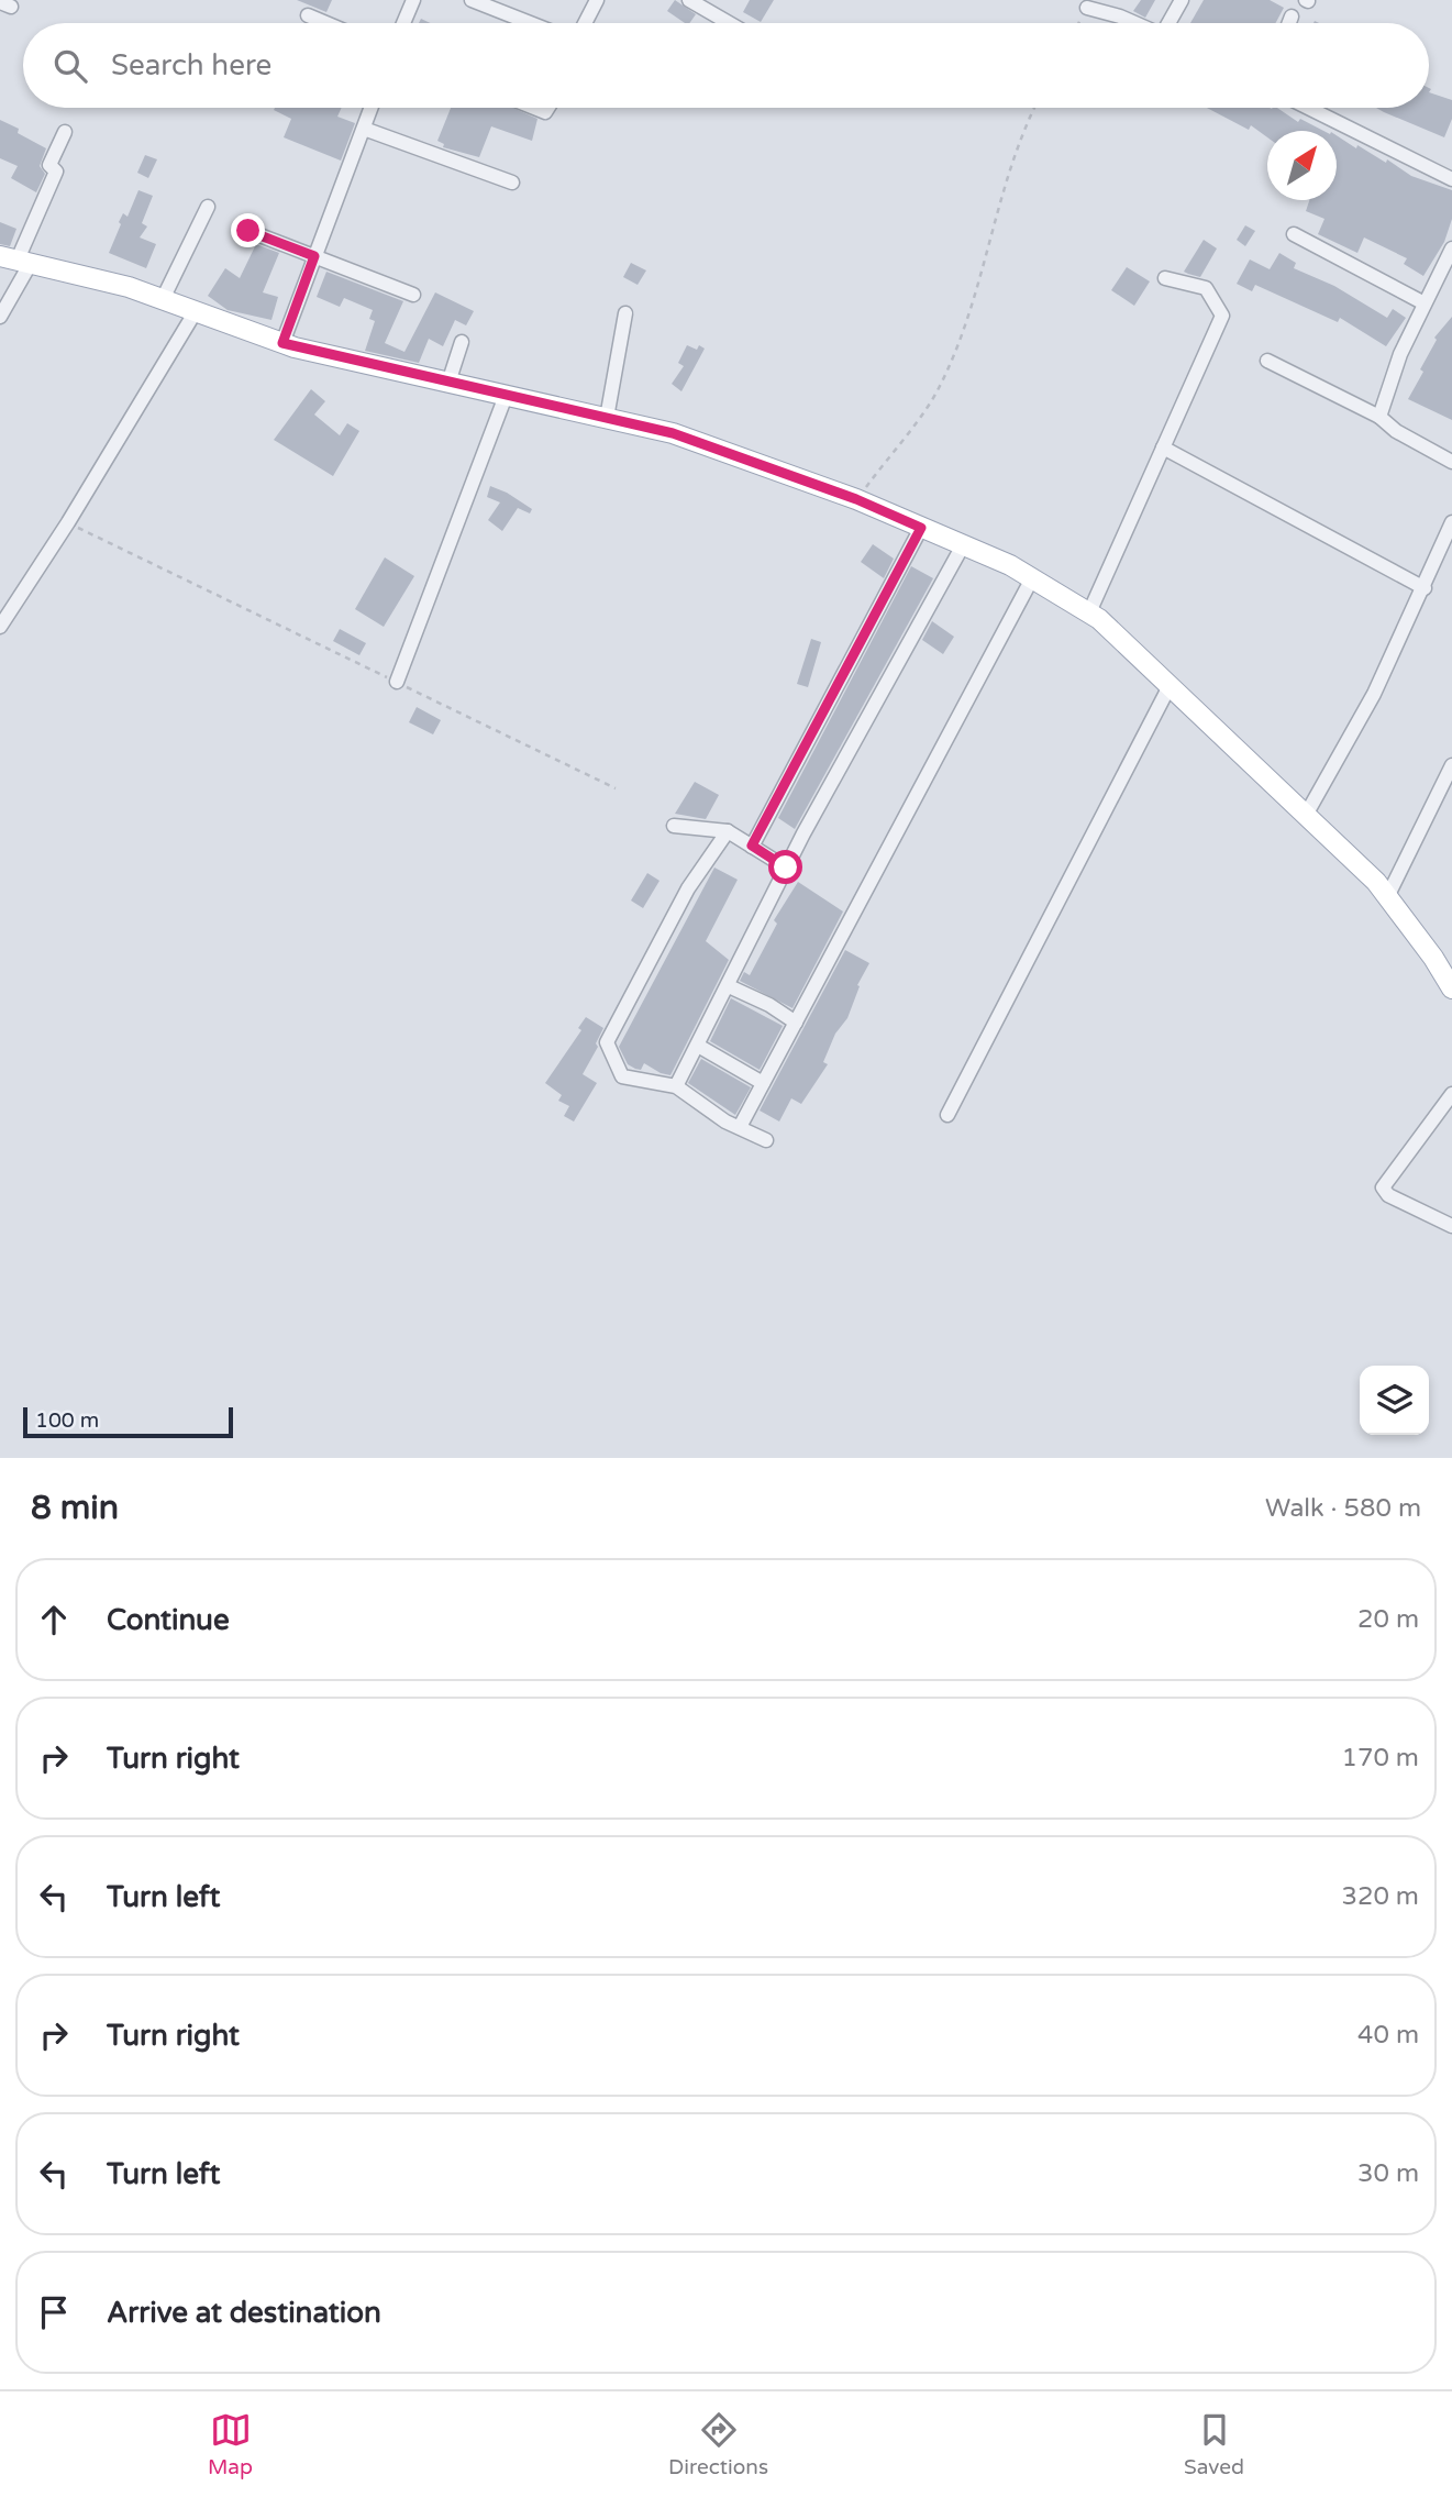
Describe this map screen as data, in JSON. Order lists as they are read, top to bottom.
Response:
{
  "scale_bar": "100 m",
  "north": "top right",
  "page": {
    "search": "Search here",
    "scale": "100 m",
    "heading": ["8 min", "Walk · 580 m"],
    "list": [
      ["Continue", "20 m"],
      ["Turn right", "170 m"],
      ["Turn left", "320 m"],
      ["Turn right", "40 m"],
      ["Turn left", "30 m"],
      "Arrive at destination"
    ],
    "nav": ["Map", "Directions", "Saved"]
  }
}
